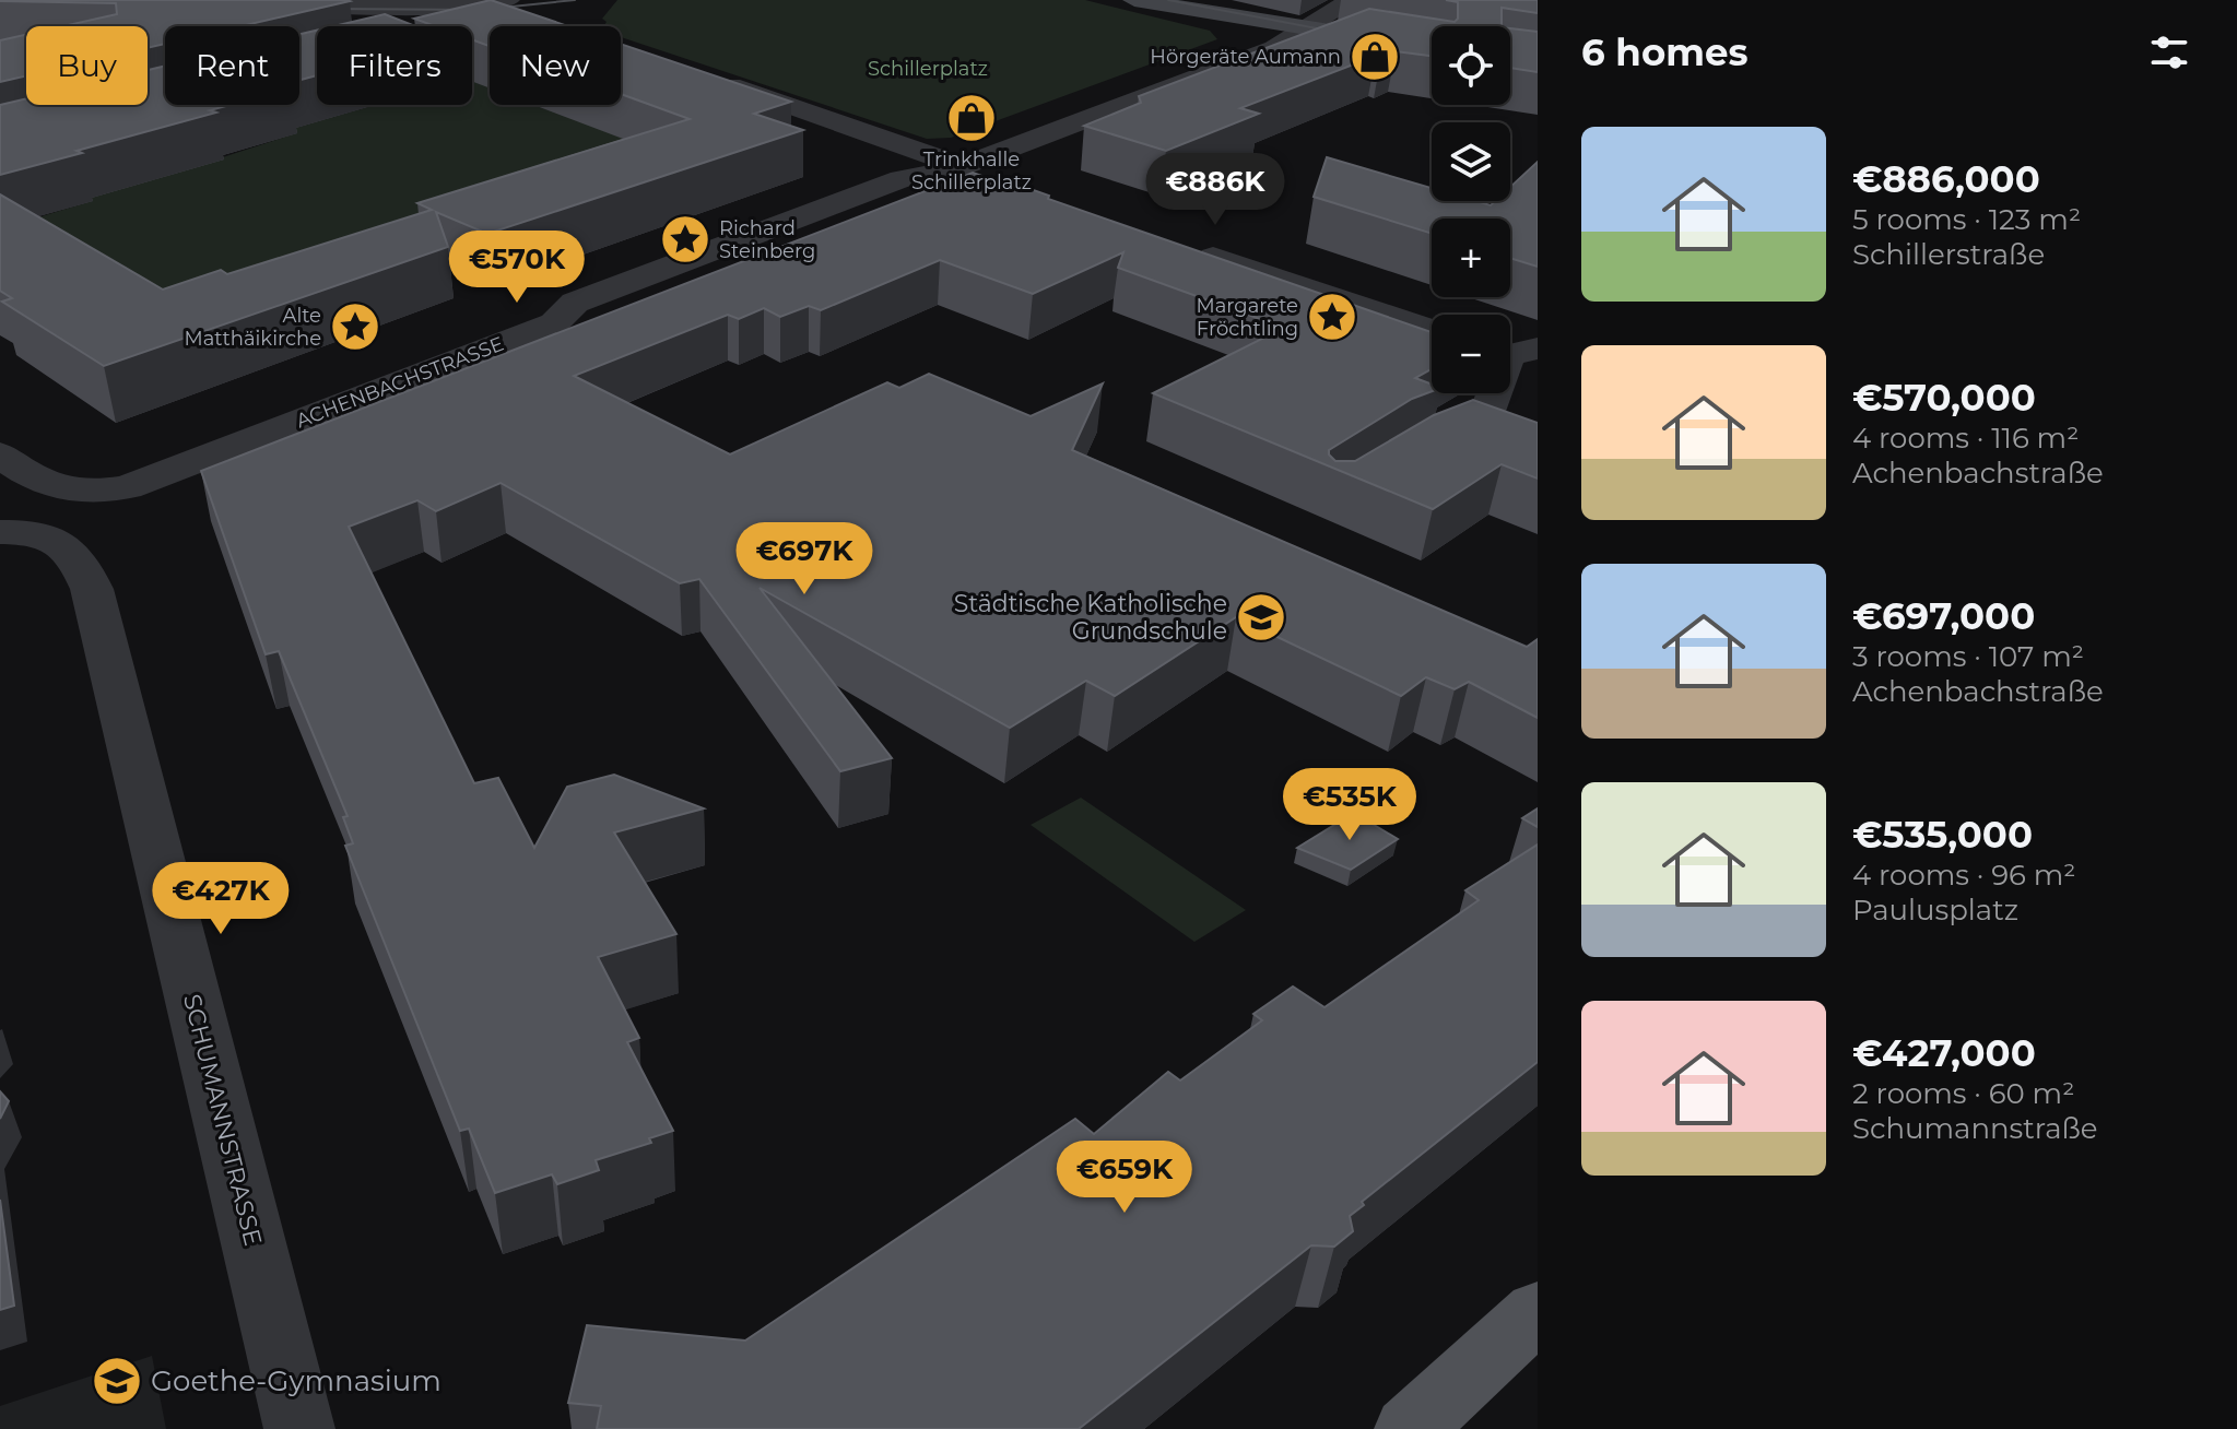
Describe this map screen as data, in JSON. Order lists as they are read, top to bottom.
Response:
{
  "streets": {
    "street": ["ACHENBACHSTRASSE", "SCHUMANNSTRASSE"]
  },
  "parks": ["Schillerplatz"],
  "places": {
    "shop": ["Hörgeräte Aumann", "Trinkhalle Schillerplatz"],
    "place": ["Richard Steinberg", "Margarete Fröchtling", "Alte Matthäikirche"],
    "school or university": ["Städtische Katholische Grundschule", "Goethe-Gymnasium"]
  },
  "page": {
    "heading": "6 homes",
    "map_buttons": ["+", "−"],
    "chip": [
      "Buy",
      "Rent",
      "Filters",
      "New"
    ],
    "list": [
      {
        "name": "€886,000",
        "note": "5 rooms · 123 m² · Schillerstraße"
      },
      {
        "name": "€570,000",
        "note": "4 rooms · 116 m² · Achenbachstraße"
      },
      {
        "name": "€697,000",
        "note": "3 rooms · 107 m² · Achenbachstraße"
      },
      {
        "name": "€535,000",
        "note": "4 rooms · 96 m² · Paulusplatz"
      },
      {
        "name": "€427,000",
        "note": "2 rooms · 60 m² · Schumannstraße"
      }
    ],
    "price": [
      "€886K",
      "€570K",
      "€697K",
      "€535K",
      "€427K",
      "€659K"
    ]
  }
}
